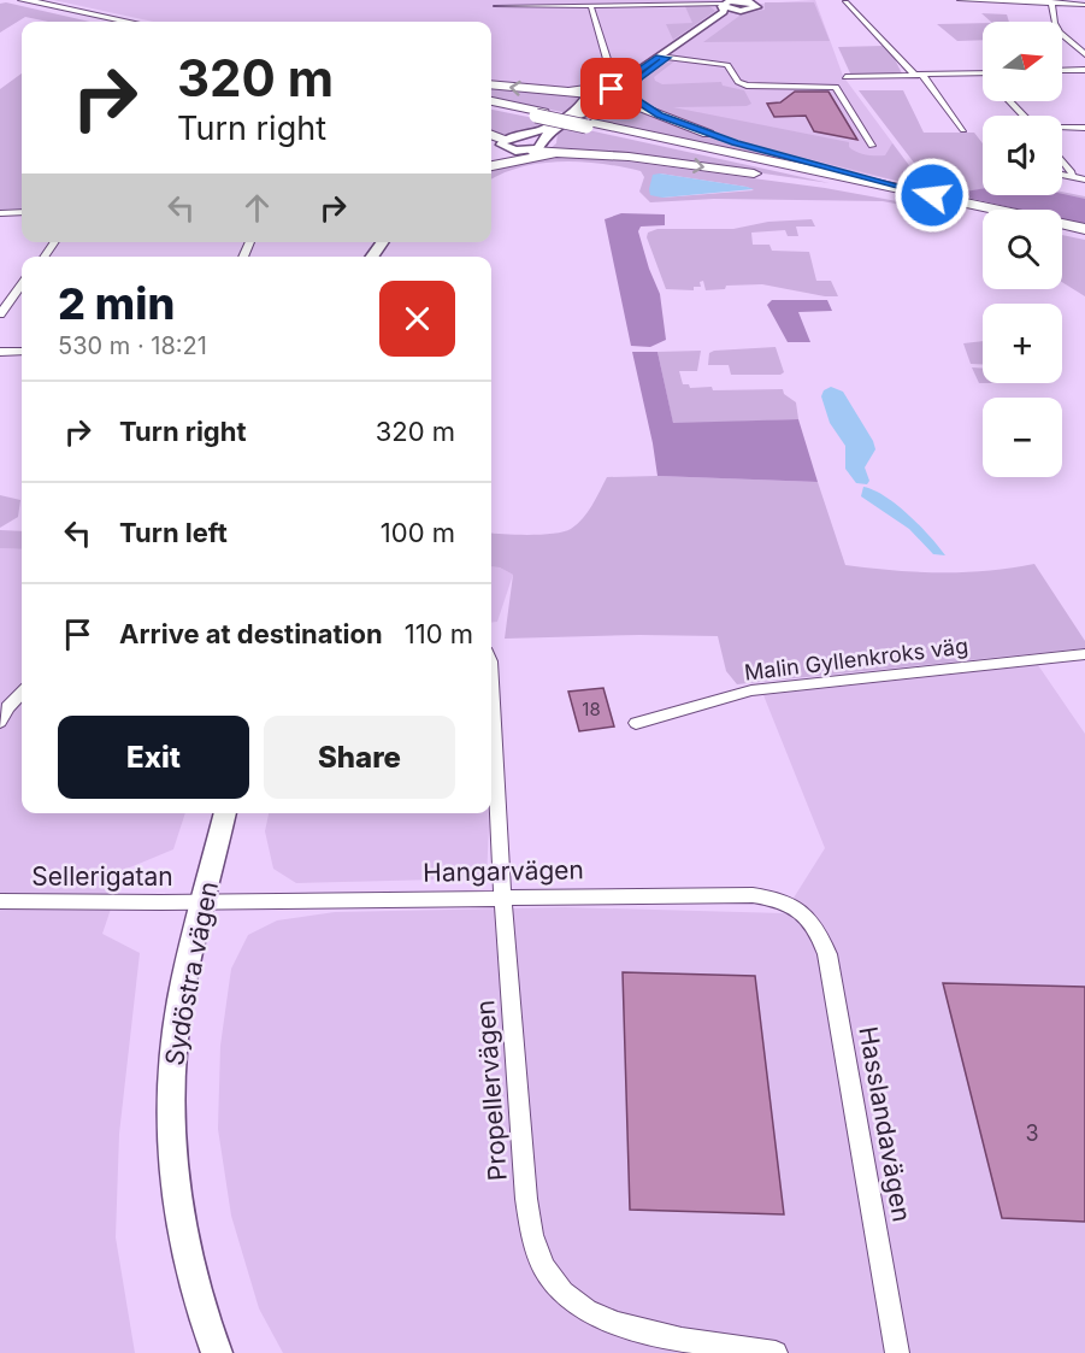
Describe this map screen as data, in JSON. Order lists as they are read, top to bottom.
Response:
{
  "streets": {
    "main road": ["Sydöstra vägen"],
    "street": [
      "Malin Gyllenkroks väg",
      "Hangarvägen",
      "Sellerigatan",
      "Propellervägen",
      "Hasslandavägen"
    ]
  },
  "crossings": [
    ["Hangarvägen", "Sellerigatan"],
    ["Hangarvägen", "Sydöstra vägen"],
    ["Hangarvägen", "Propellervägen"],
    ["Hangarvägen", "Hasslandavägen"],
    ["Sellerigatan", "Sydöstra vägen"]
  ],
  "house_numbers": ["18", "3"],
  "north": "right",
  "page": {
    "map_buttons": ["+", "−"],
    "turn": ["320 m", "Turn right"],
    "heading": ["2 min", "530 m · 18:21"],
    "list": [
      {
        "name": "Turn right",
        "value": "320 m"
      },
      {
        "name": "Turn left",
        "value": "100 m"
      },
      {
        "name": "Arrive at destination",
        "value": "110 m"
      }
    ],
    "buttons": ["Exit", "Share"]
  }
}
